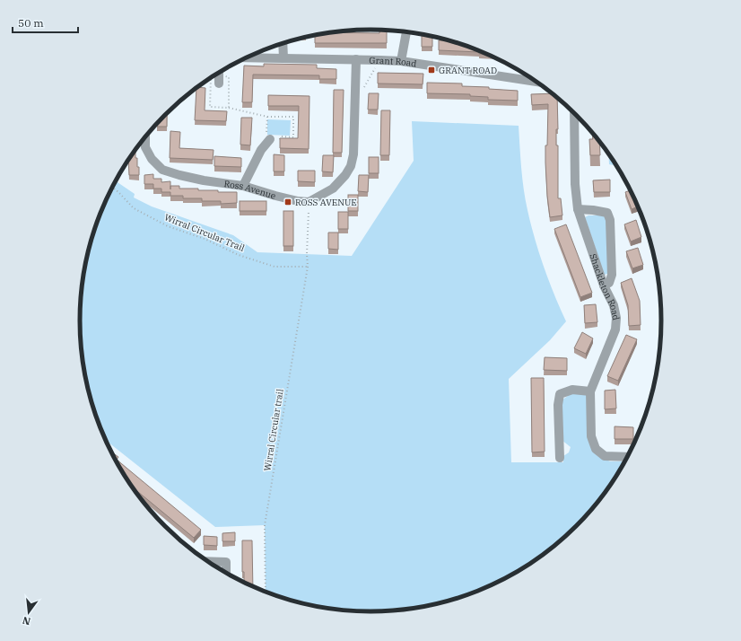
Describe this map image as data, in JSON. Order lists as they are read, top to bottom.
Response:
{
  "streets": {
    "street": ["Grant Road", "Ross Avenue", "Shackleton Road"],
    "path": ["Wirral Circular Trail", "Wirral Circular trail"]
  },
  "crossings": [
    ["Ross Avenue", "Wirral Circular trail"],
    ["Wirral Circular Trail", "Wirral Circular trail"]
  ],
  "places": {
    "transit": ["GRANT ROAD", "ROSS AVENUE"]
  },
  "scale_bar": "50 m",
  "north": "bottom"
}
